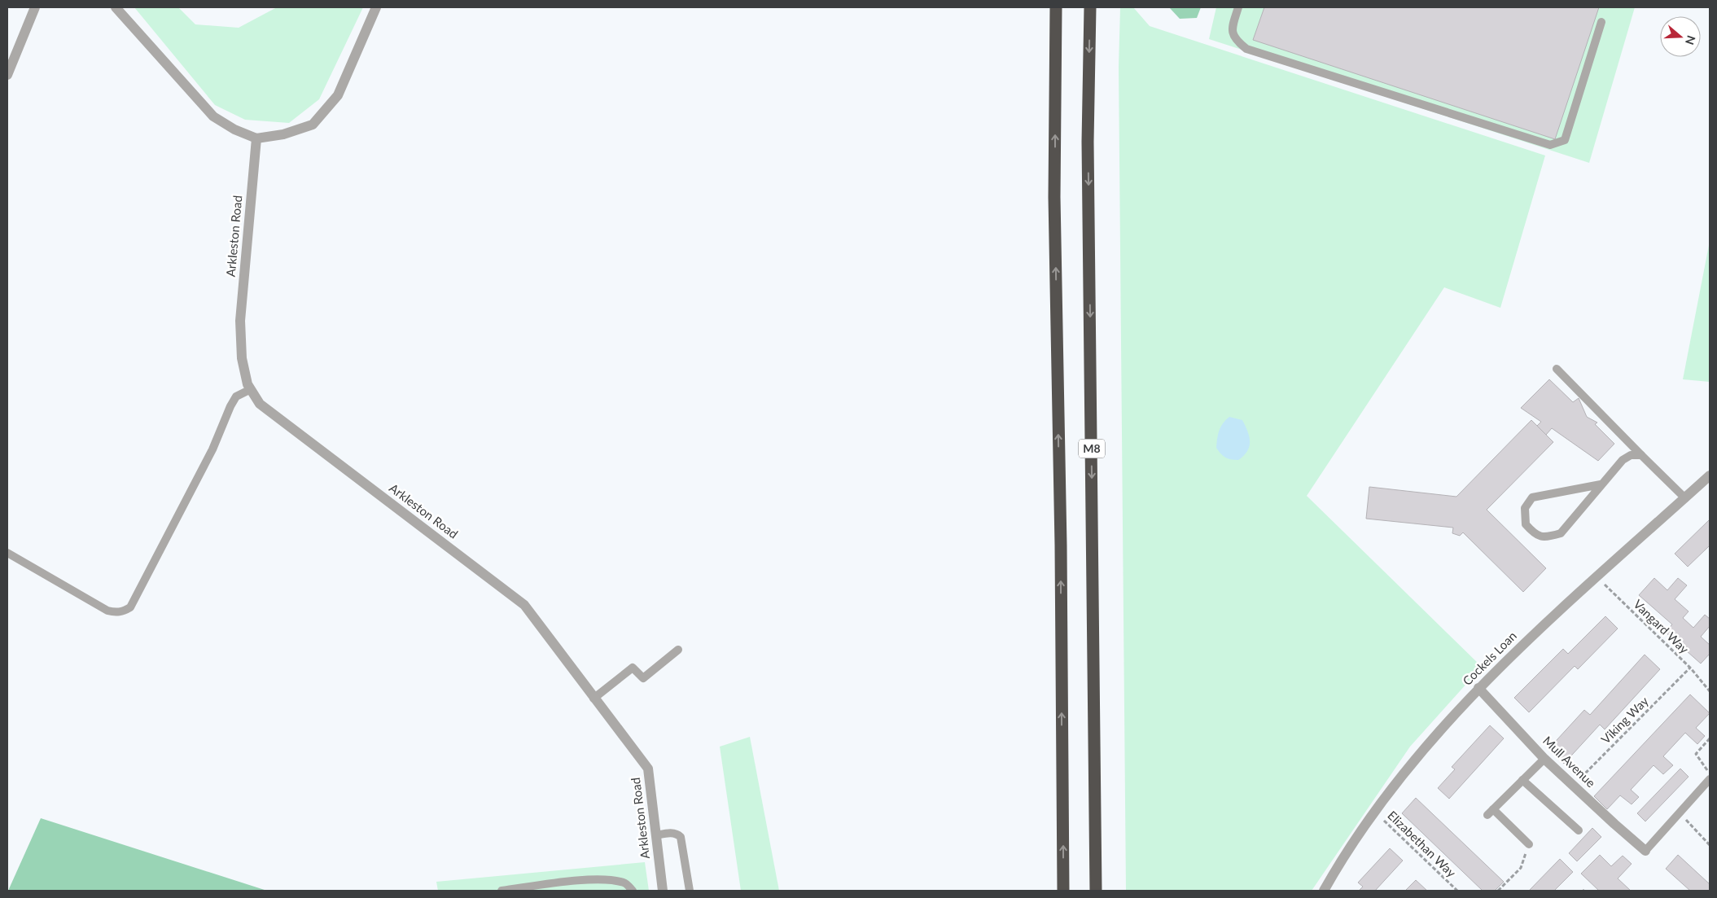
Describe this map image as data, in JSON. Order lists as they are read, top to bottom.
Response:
{
  "streets": {
    "highway": ["M8"],
    "street": ["Arkleston Road", "Cockels Loan", "Mull Avenue"],
    "path": ["Vangard Way", "Viking Way", "Elizabethan Way"]
  },
  "crossings": [
    ["Vangard Way", "Cockels Loan"],
    ["Vangard Way", "Viking Way"],
    ["Cockels Loan", "Mull Avenue"],
    ["Cockels Loan", "Elizabethan Way"],
    ["Viking Way", "Mull Avenue"]
  ],
  "north": "right"
}
